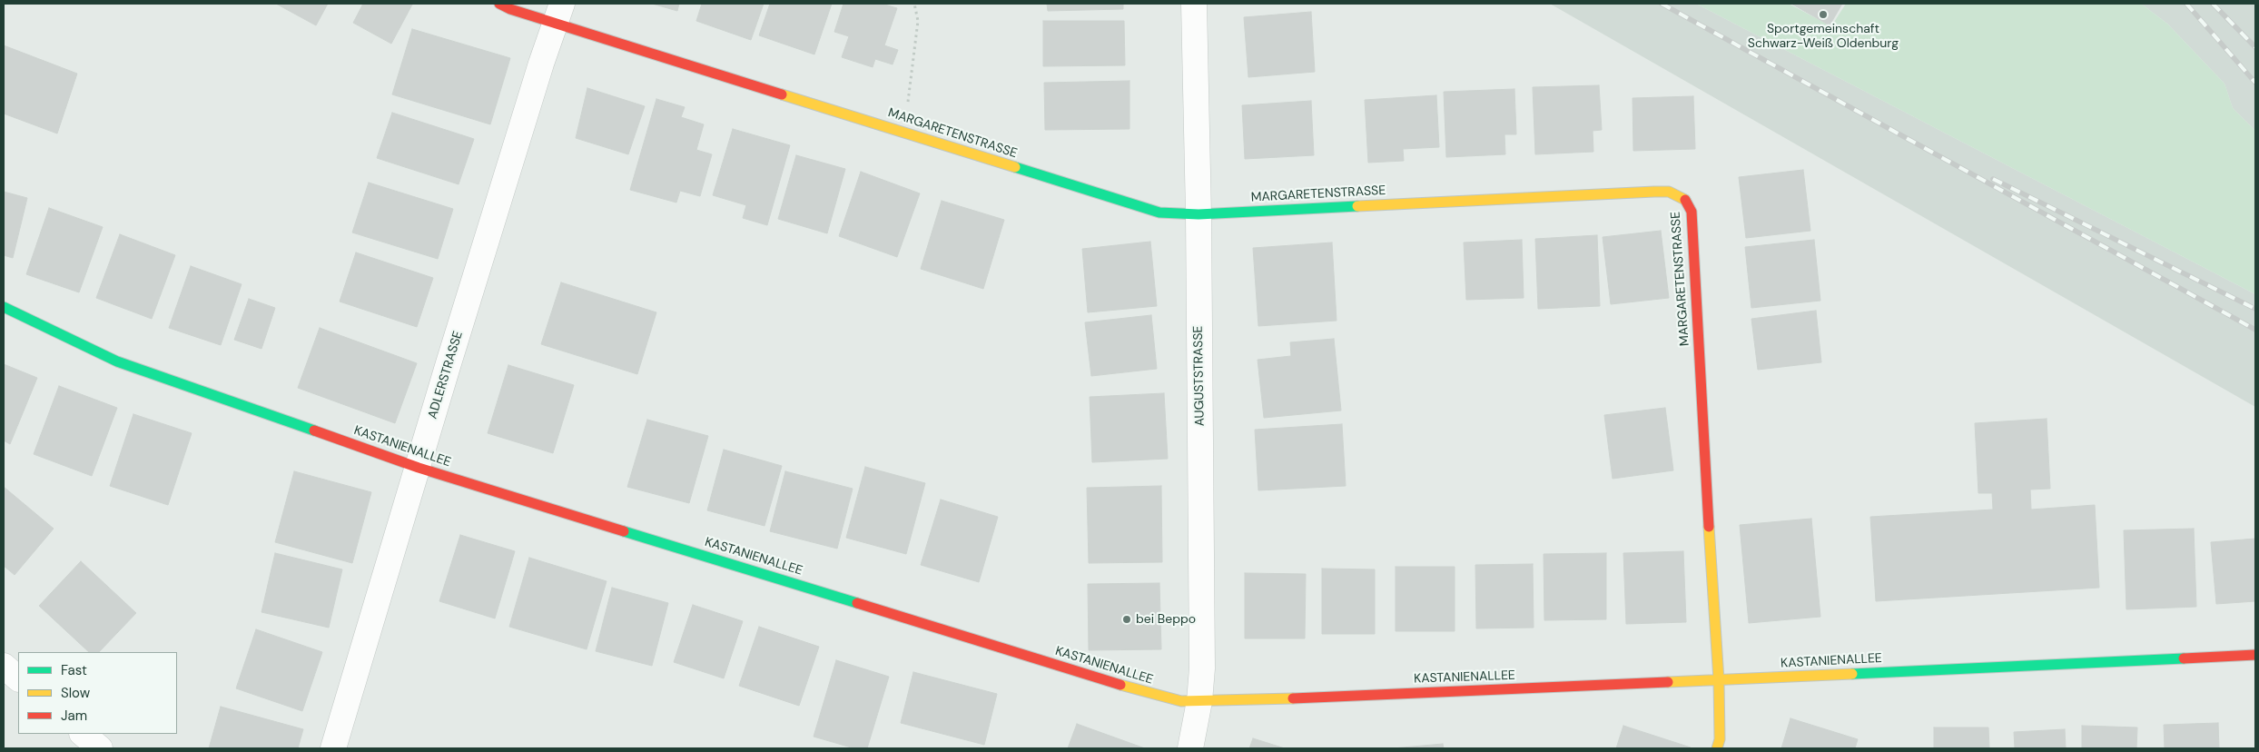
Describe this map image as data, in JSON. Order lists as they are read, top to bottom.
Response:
{
  "streets": {
    "street": [
      "MARGARETENSTRASSE",
      "ADLERSTRASSE",
      "AUGUSTSTRASSE",
      "KASTANIENALLEE"
    ]
  },
  "crossings": [
    ["MARGARETENSTRASSE", "ADLERSTRASSE"],
    ["MARGARETENSTRASSE", "AUGUSTSTRASSE"],
    ["MARGARETENSTRASSE", "KASTANIENALLEE"],
    ["ADLERSTRASSE", "KASTANIENALLEE"],
    ["AUGUSTSTRASSE", "KASTANIENALLEE"]
  ],
  "places": ["Sportgemeinschaft Schwarz-Weiß Oldenburg", "bei Beppo"],
  "legend": ["Fast", "Slow", "Jam"]
}
